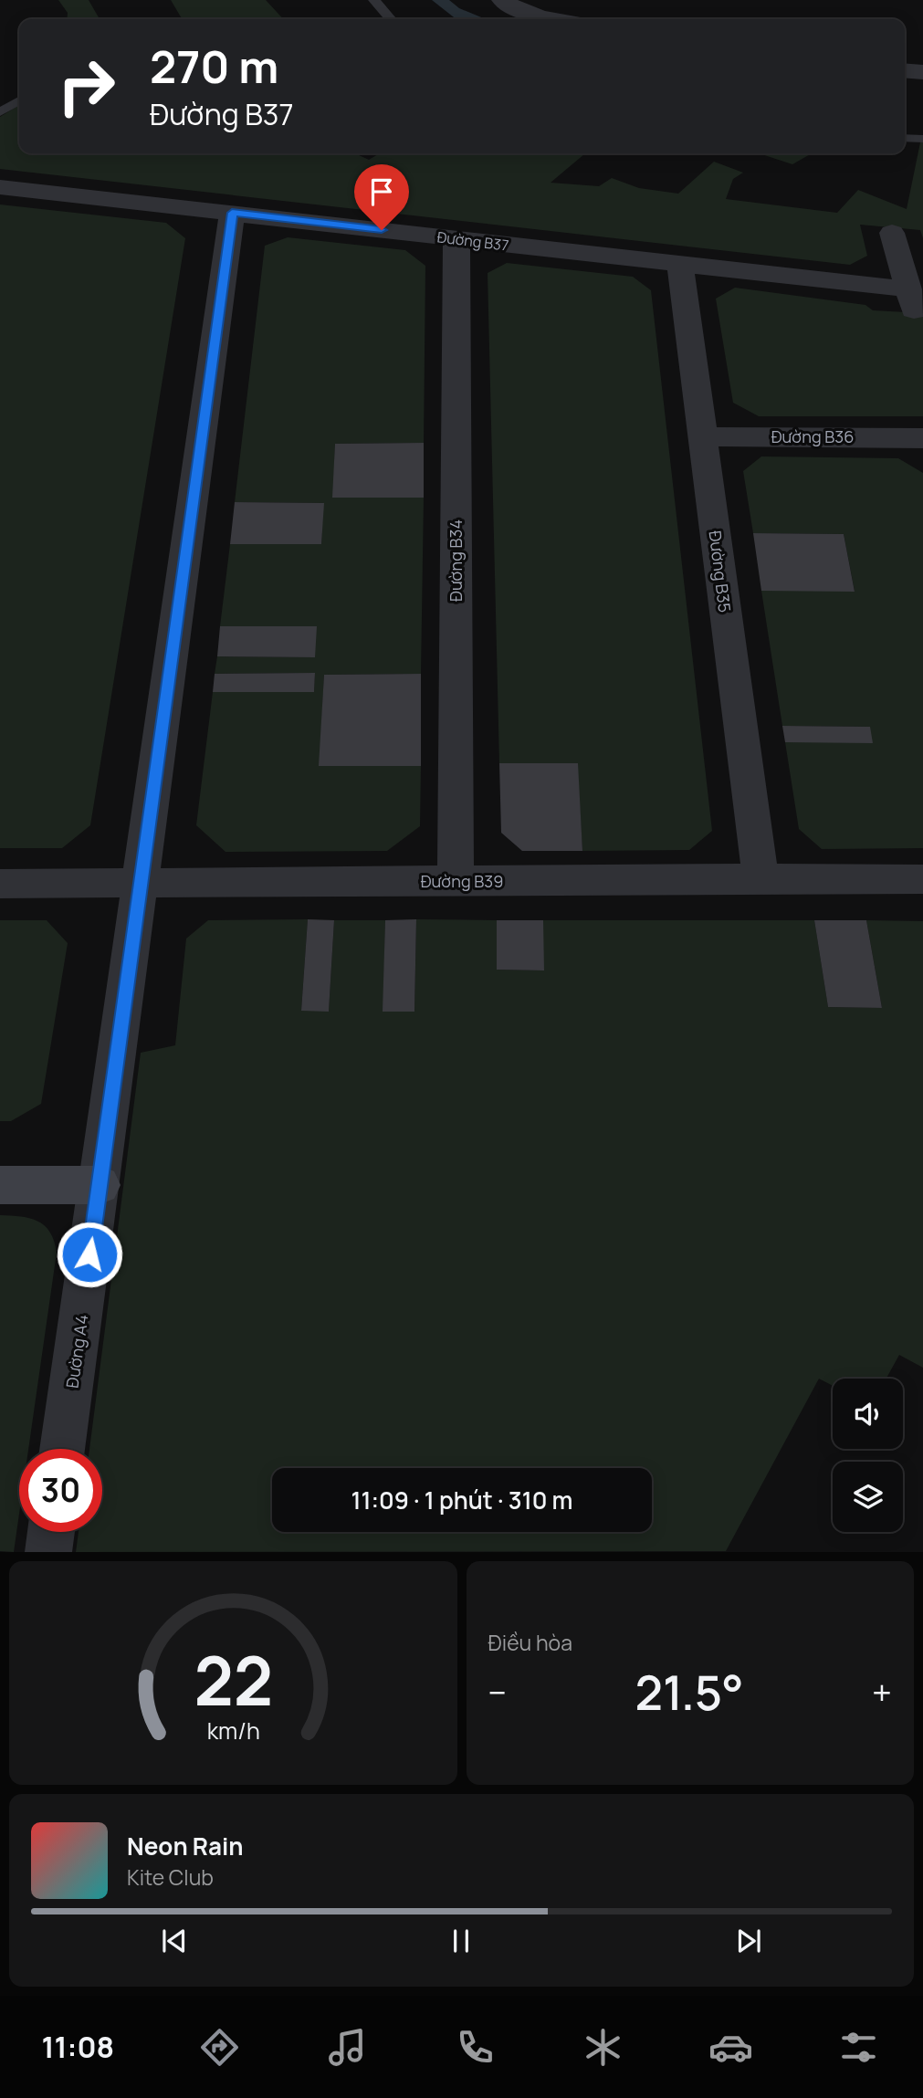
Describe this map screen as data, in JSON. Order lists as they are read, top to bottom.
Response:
{
  "streets": {
    "street": [
      "Đường B37",
      "Đường B36",
      "Đường B34",
      "Đường B35",
      "Đường B39",
      "Đường A4"
    ]
  },
  "crossings": [
    ["Đường B37", "Đường B34"],
    ["Đường B37", "Đường B35"],
    ["Đường B37", "Đường A4"],
    ["Đường B36", "Đường B35"],
    ["Đường B34", "Đường B39"],
    ["Đường B35", "Đường B39"],
    ["Đường B39", "Đường A4"]
  ],
  "page": {
    "turn": ["270 m", "Đường B37"],
    "limit": "30",
    "trip": "11:09 · 1 phút · 310 m",
    "tile": "Điều hòa",
    "heat": ["−", "21.5°", "+"],
    "song": ["Neon Rain", "Kite Club"],
    "tabs": "11:08",
    "gauge": ["22", "km/h"]
  }
}
